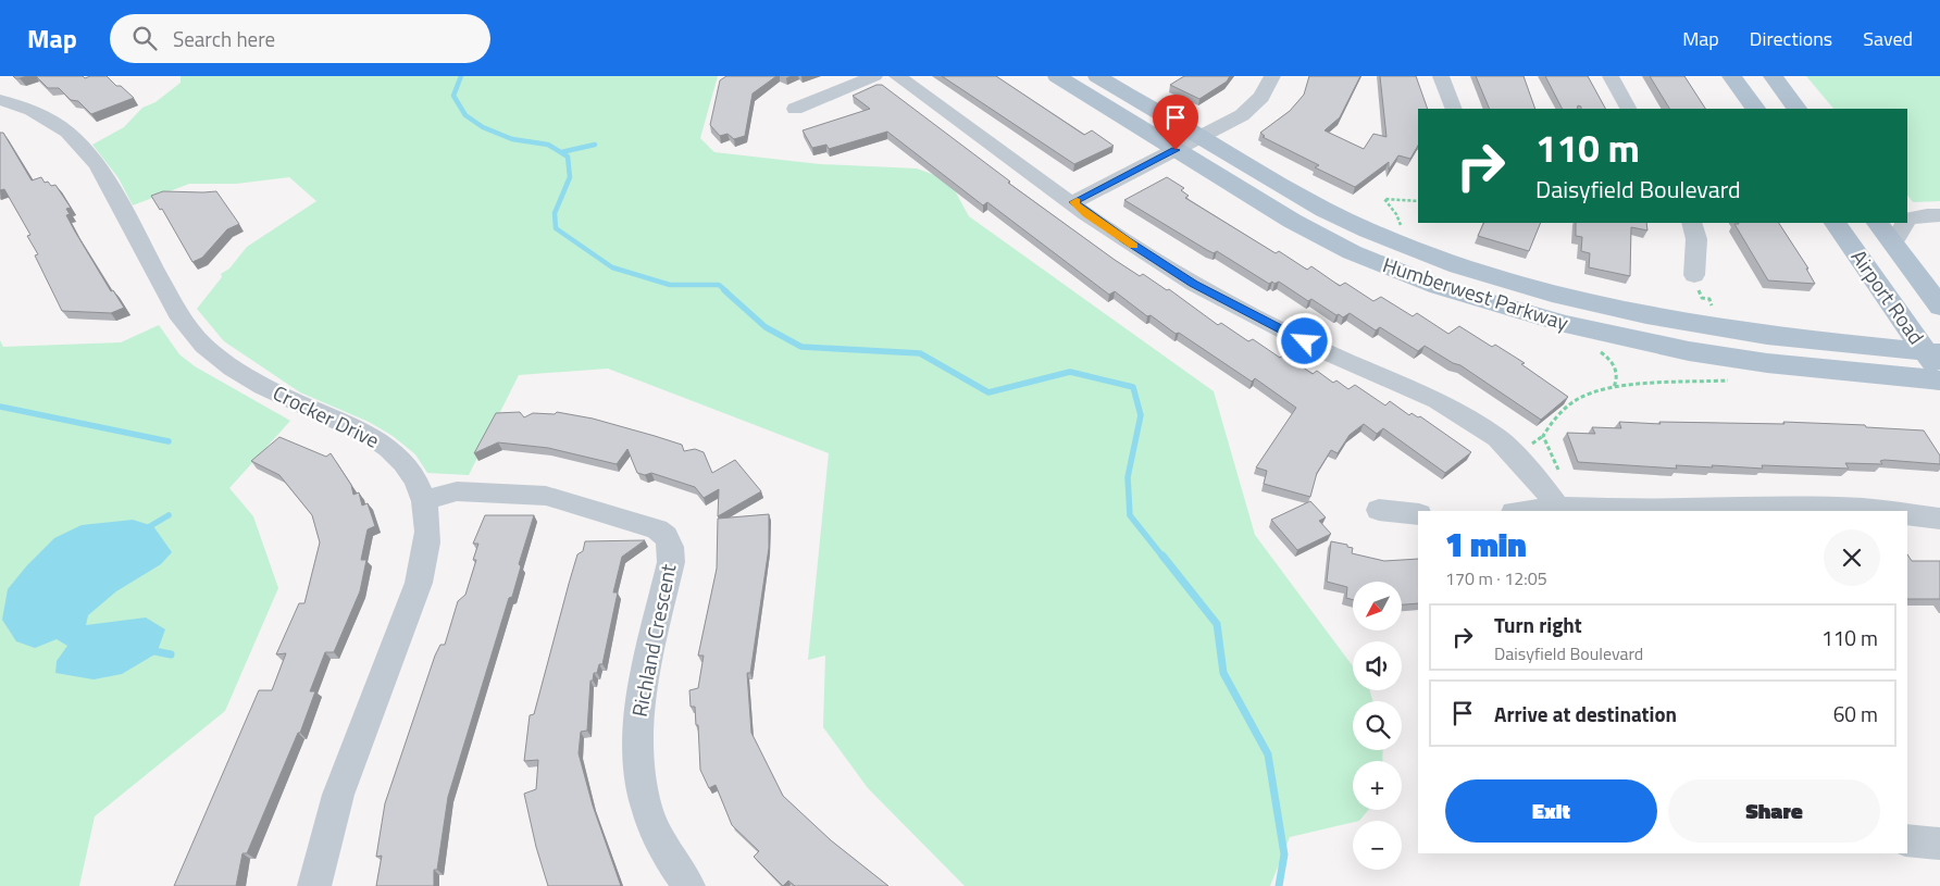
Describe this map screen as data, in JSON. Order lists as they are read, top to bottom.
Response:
{
  "streets": {
    "main road": ["Humberwest Parkway", "Airport Road"],
    "street": ["Crocker Drive", "Richland Crescent"]
  },
  "crossings": [
    ["Humberwest Parkway", "Airport Road"],
    ["Crocker Drive", "Richland Crescent"]
  ],
  "north": "bottom left",
  "page": {
    "header": "Map",
    "search": "Search here",
    "nav": ["Map", "Directions", "Saved"],
    "turn": ["110 m", "Daisyfield Boulevard"],
    "heading": ["1 min", "170 m · 12:05"],
    "map_buttons": ["+", "−"],
    "list": [
      {
        "name": "Turn right",
        "note": "Daisyfield Boulevard",
        "value": "110 m"
      },
      {
        "name": "Arrive at destination",
        "value": "60 m"
      }
    ],
    "buttons": ["Exit", "Share"]
  }
}
